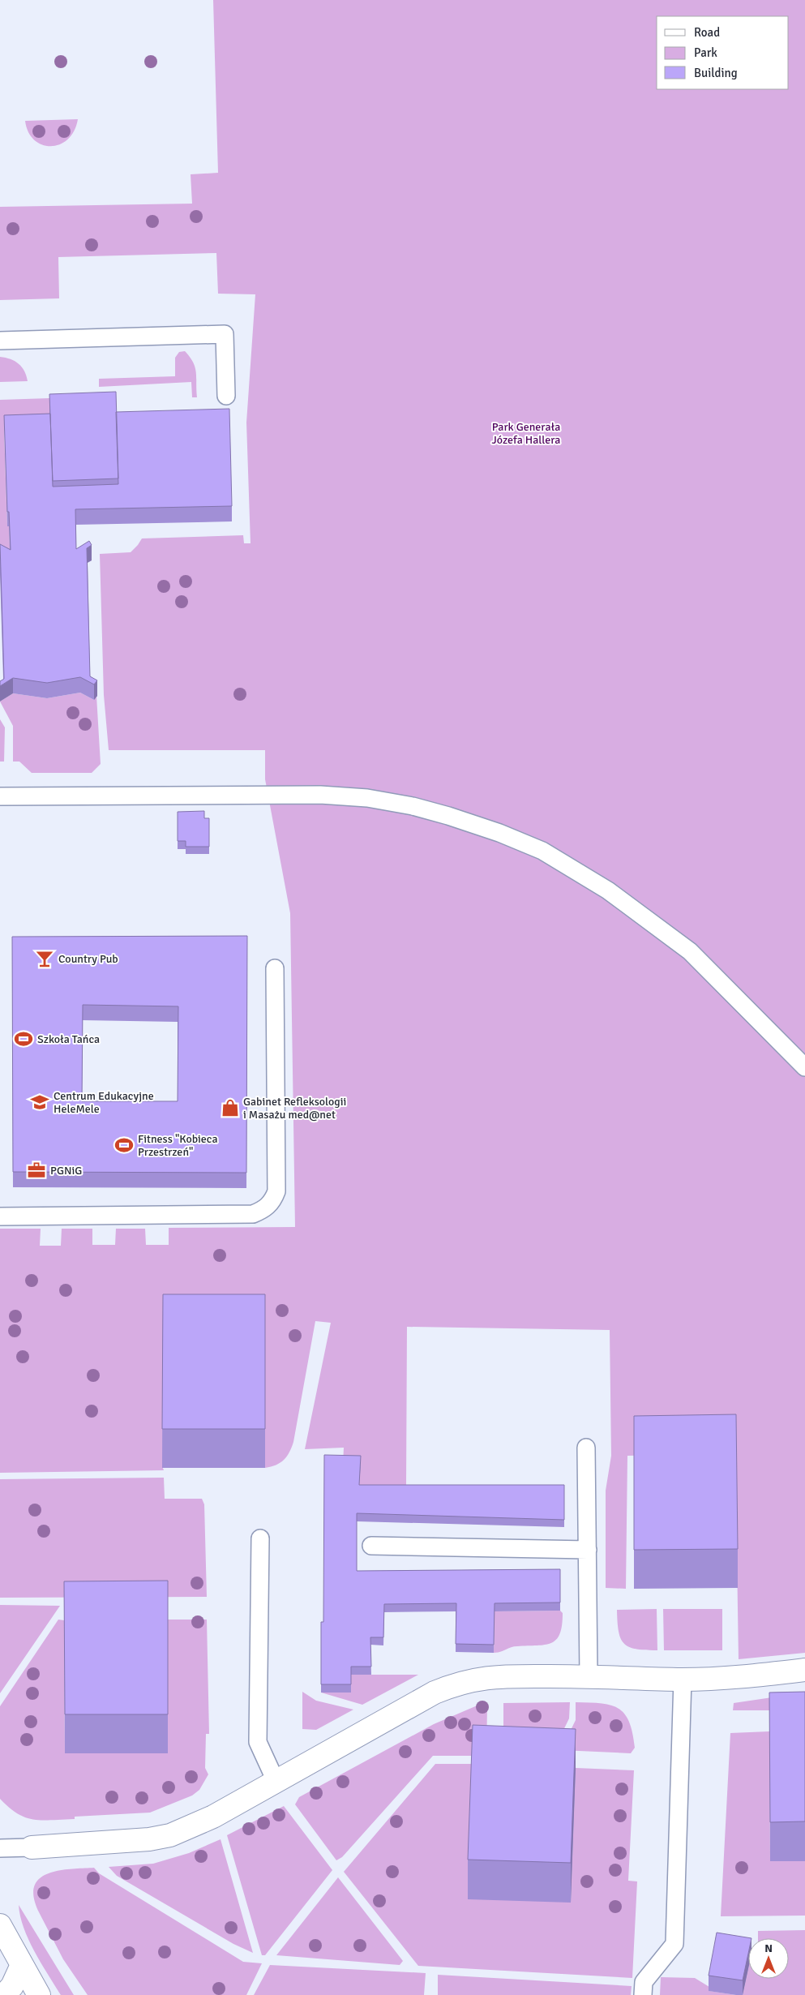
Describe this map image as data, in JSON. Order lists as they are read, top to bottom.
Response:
{
  "parks": ["Park Generała Józefa Hallera"],
  "places": {
    "bar": ["Country Pub"],
    "sports": ["Szkoła Tańca", "Fitness \"Kobieca Przestrzeń\""],
    "school or university": ["Centrum Edukacyjne HeleMele"],
    "shop": ["Gabinet Refleksologii i Masażu med@net"],
    "office": ["PGNiG"]
  },
  "legend": ["Road", "Park", "Building"],
  "north": "top"
}
